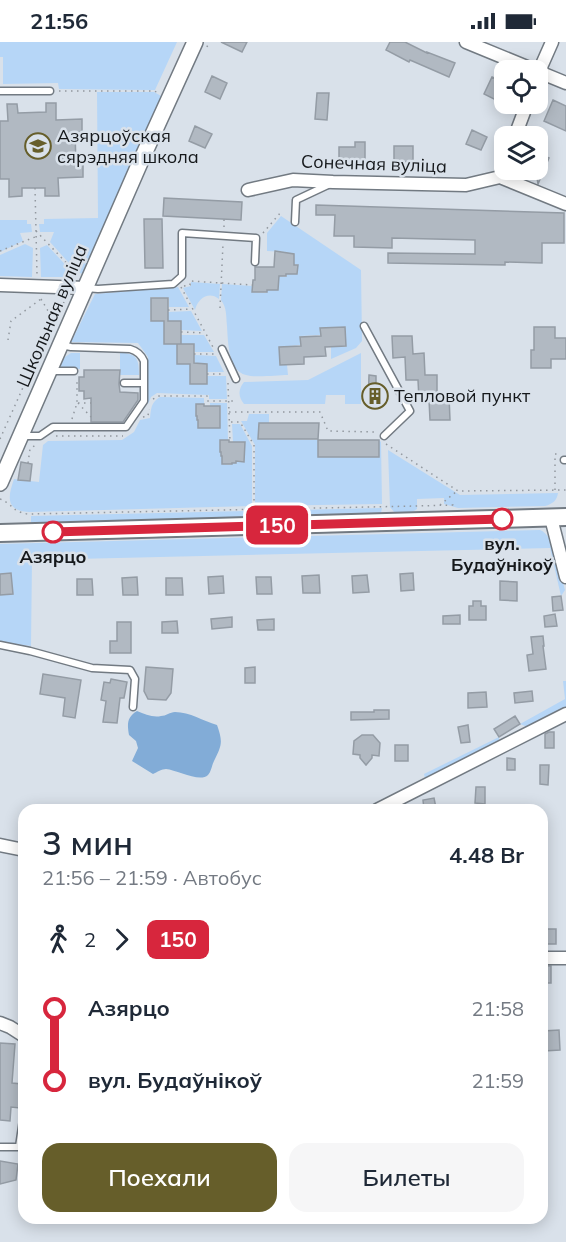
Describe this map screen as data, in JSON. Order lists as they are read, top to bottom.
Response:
{
  "streets": {
    "street": ["Сонечная вуліца", "Школьная вуліца"]
  },
  "places": {
    "school or university": ["Азярцоўская сярэдняя школа"],
    "building": ["Тепловой пункт"],
    "other": ["вул. Будаўнікоў", "Азярцо"]
  },
  "lines": ["bus line 150"],
  "page": {
    "status": "21:56",
    "on_map": "150",
    "heading": ["3 мин", "21:56 – 21:59 · Автобус", "4.48 Br"],
    "legs": ["2", "150"],
    "list": [
      {
        "name": "Азярцо",
        "value": "21:58"
      },
      {
        "name": "вул. Будаўнікоў",
        "value": "21:59"
      }
    ],
    "buttons": ["Поехали", "Билеты"]
  }
}
